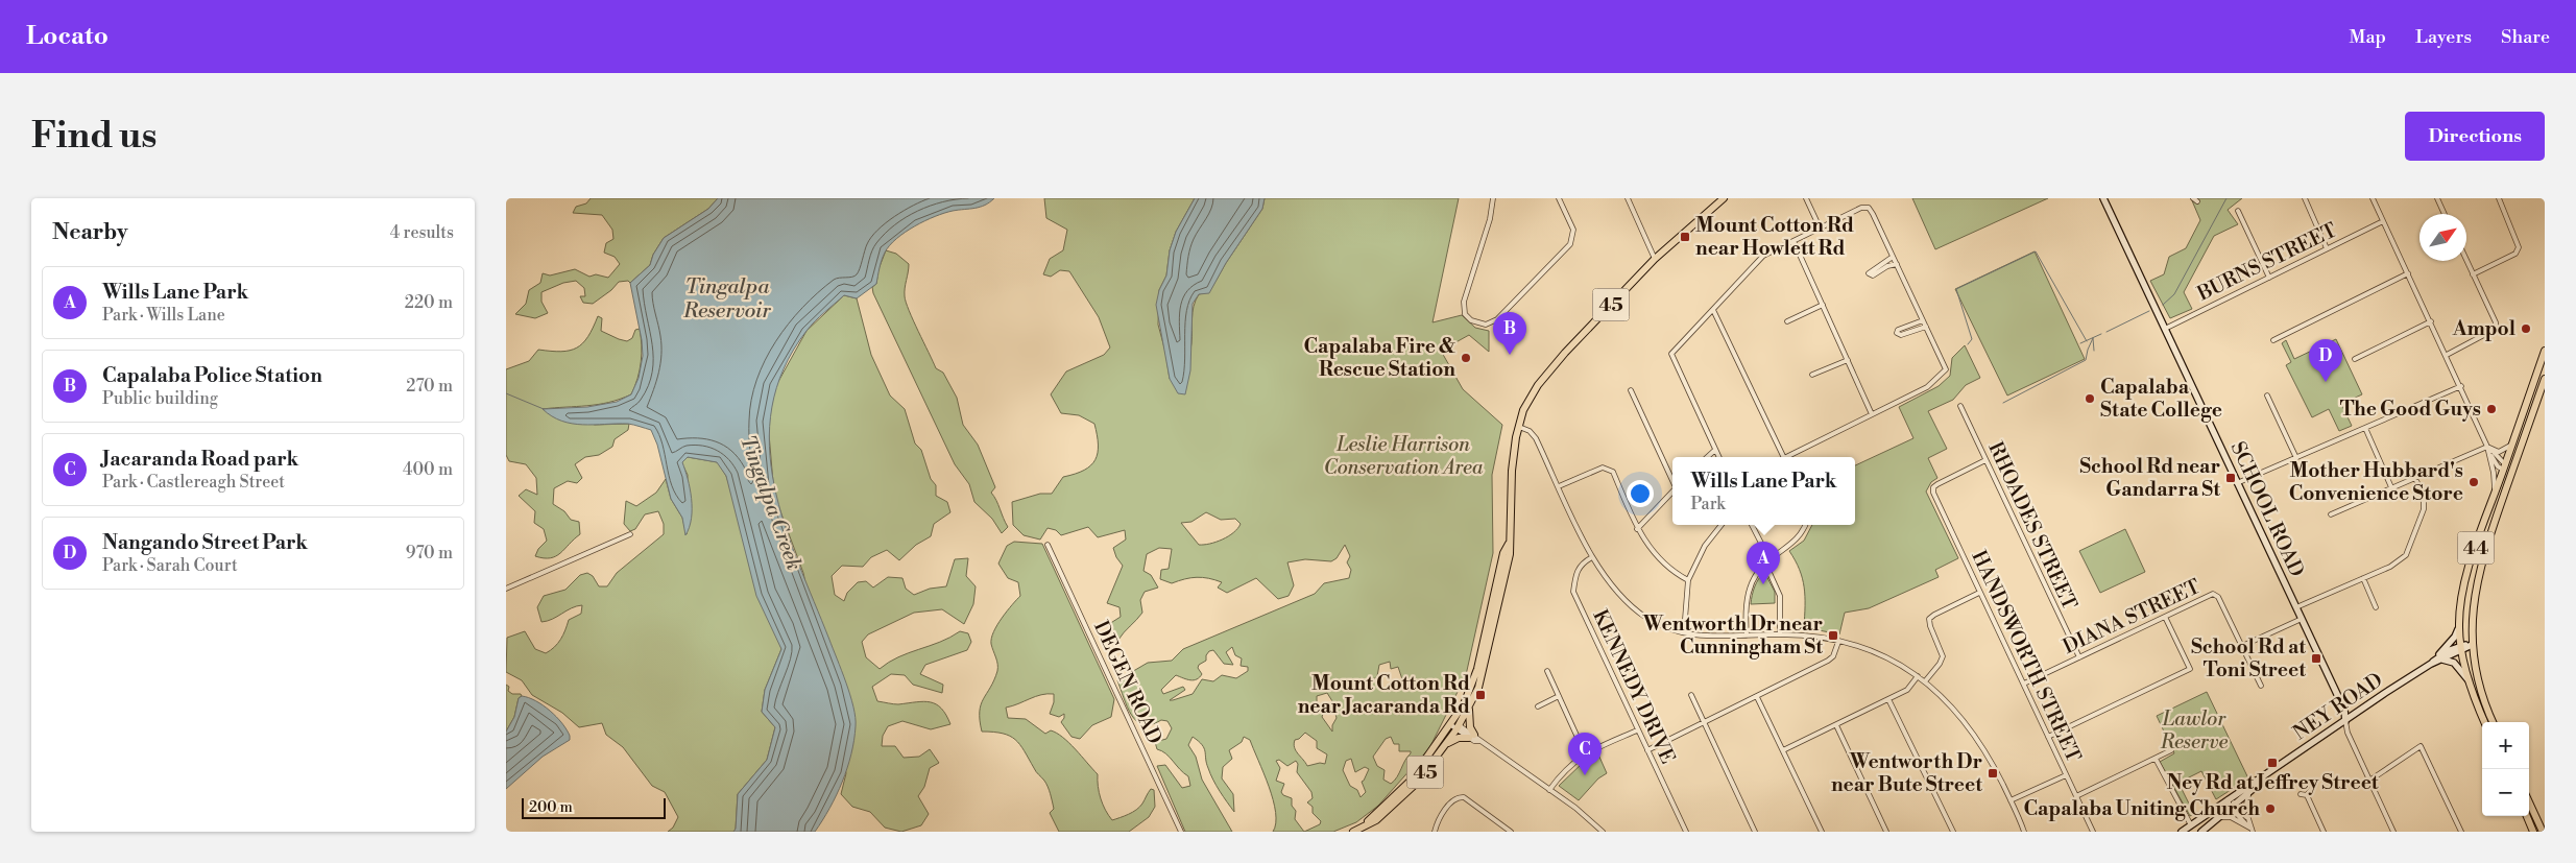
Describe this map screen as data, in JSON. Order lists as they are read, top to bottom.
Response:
{
  "streets": {
    "main road": ["45", "44"],
    "street": [
      "BURNS STREET",
      "SCHOOL ROAD",
      "RHOADES STREET",
      "DIANA STREET",
      "HANDSWORTH STREET",
      "DEGEN ROAD",
      "KENNEDY DRIVE",
      "NEY ROAD"
    ]
  },
  "crossings": [
    ["BURNS STREET", "SCHOOL ROAD"],
    ["SCHOOL ROAD", "NEY ROAD"],
    ["RHOADES STREET", "DIANA STREET"],
    ["RHOADES STREET", "HANDSWORTH STREET"],
    ["44", "NEY ROAD"],
    ["DIANA STREET", "HANDSWORTH STREET"]
  ],
  "water": ["Tingalpa Reservoir", "Tingalpa Creek"],
  "parks": ["Leslie Harrison Conservation Area", "Lawlor Reserve"],
  "places": {
    "transit": [
      "Mount Cotton Rd near Howlett Rd",
      "School Rd near Gandarra St",
      "Wentworth Dr near Cunningham St",
      "School Rd at Toni Street",
      "Mount Cotton Rd near Jacaranda Rd",
      "Ney Rd at Jeffrey Street",
      "Wentworth Dr near Bute Street"
    ],
    "other": [
      "Ampol",
      "Capalaba Fire & Rescue Station",
      "Capalaba State College",
      "The Good Guys",
      "Mother Hubbard's Convenience Store",
      "Capalaba Uniting Church"
    ]
  },
  "scale_bar": "200 m",
  "north": "top right",
  "page": {
    "header": "Locato",
    "nav": ["Map", "Layers", "Share"],
    "buttons": "Directions",
    "title": "Find us",
    "heading": ["Nearby", "4 results"],
    "list": [
      {
        "mark": "A",
        "name": "Wills Lane Park",
        "note": "Park · Wills Lane",
        "value": "220 m"
      },
      {
        "mark": "B",
        "name": "Capalaba Police Station",
        "note": "Public building",
        "value": "270 m"
      },
      {
        "mark": "C",
        "name": "Jacaranda Road park",
        "note": "Park · Castlereagh Street",
        "value": "400 m"
      },
      {
        "mark": "D",
        "name": "Nangando Street Park",
        "note": "Park · Sarah Court",
        "value": "970 m"
      }
    ],
    "pins": [
      "B",
      "D",
      "A",
      "C"
    ],
    "popup": ["Wills Lane Park", "Park"],
    "map_buttons": ["+", "−"],
    "scale": "200 m"
  }
}
